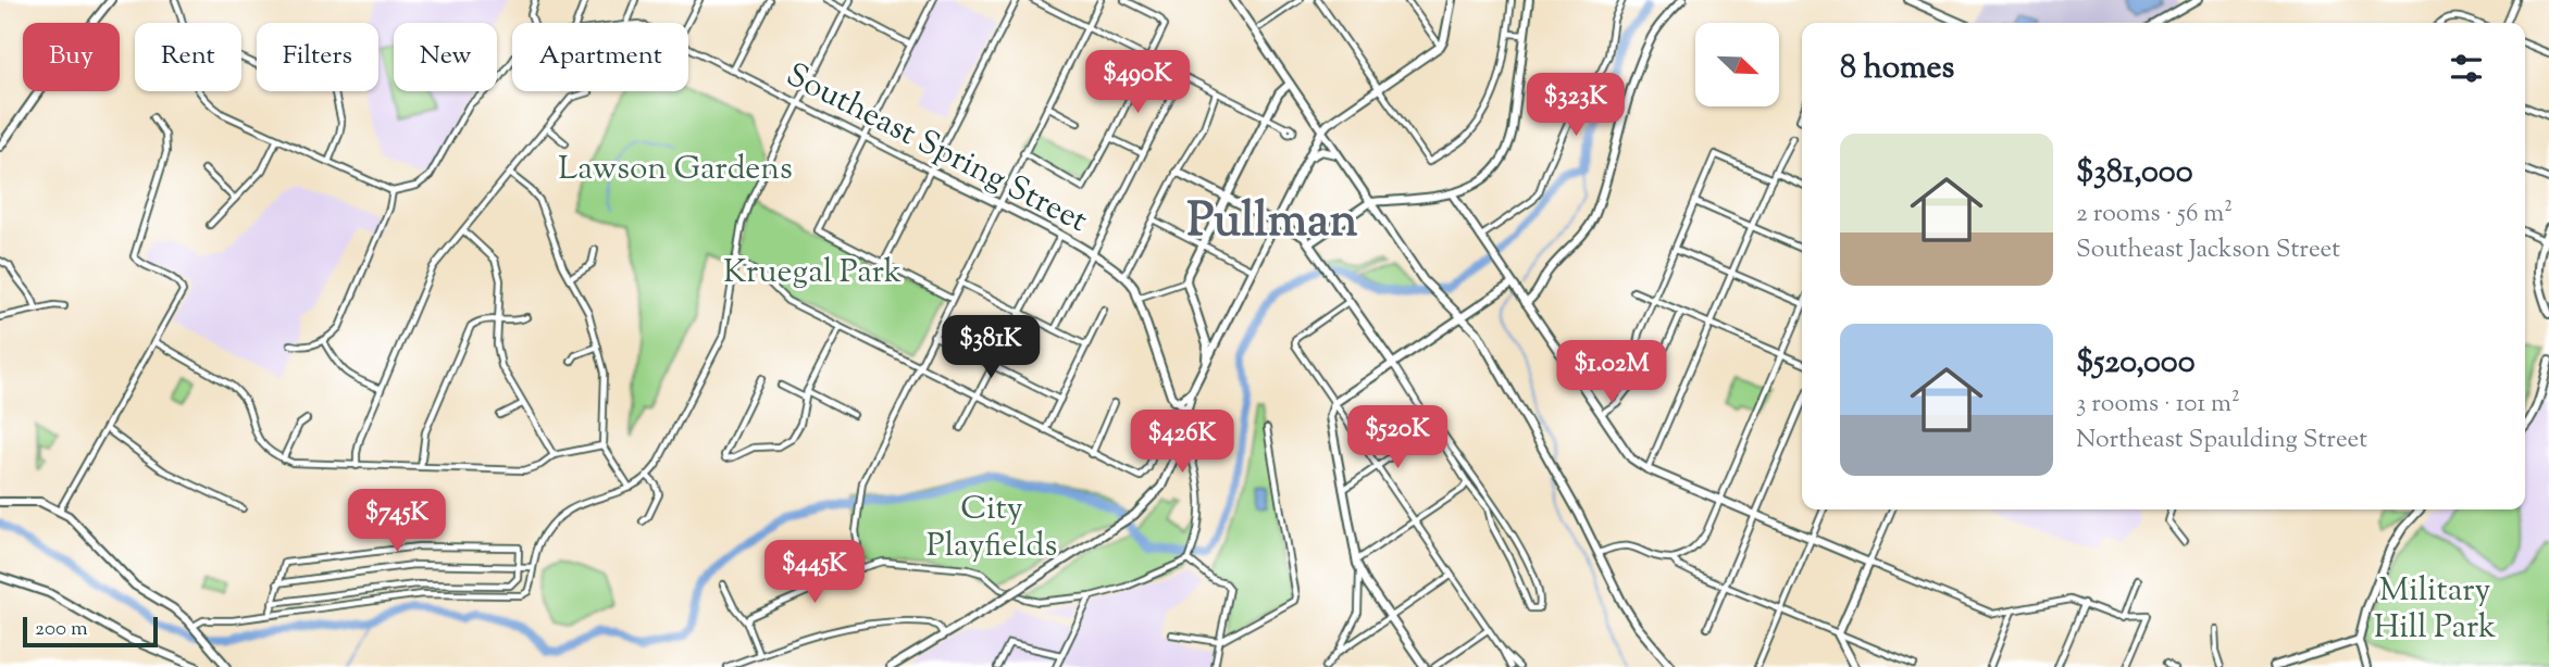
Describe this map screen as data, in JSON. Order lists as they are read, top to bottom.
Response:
{
  "streets": {
    "street": ["Southeast Spring Street"]
  },
  "districts": ["Pullman"],
  "parks": [
    "Lawson Gardens",
    "Kruegal Park",
    "City Playfields",
    "Military Hill Park"
  ],
  "scale_bar": "200 m",
  "north": "bottom right",
  "page": {
    "chip": [
      "Buy",
      "Rent",
      "Filters",
      "New",
      "Apartment"
    ],
    "heading": "8 homes",
    "price": [
      "$490K",
      "$323K",
      "$381K",
      "$1.02M",
      "$520K",
      "$426K",
      "$745K",
      "$445K"
    ],
    "list": [
      {
        "name": "$381,000",
        "note": "2 rooms · 56 m² · Southeast Jackson Street"
      },
      {
        "name": "$520,000",
        "note": "3 rooms · 101 m² · Northeast Spaulding Street"
      }
    ],
    "scale": "200 m"
  }
}
